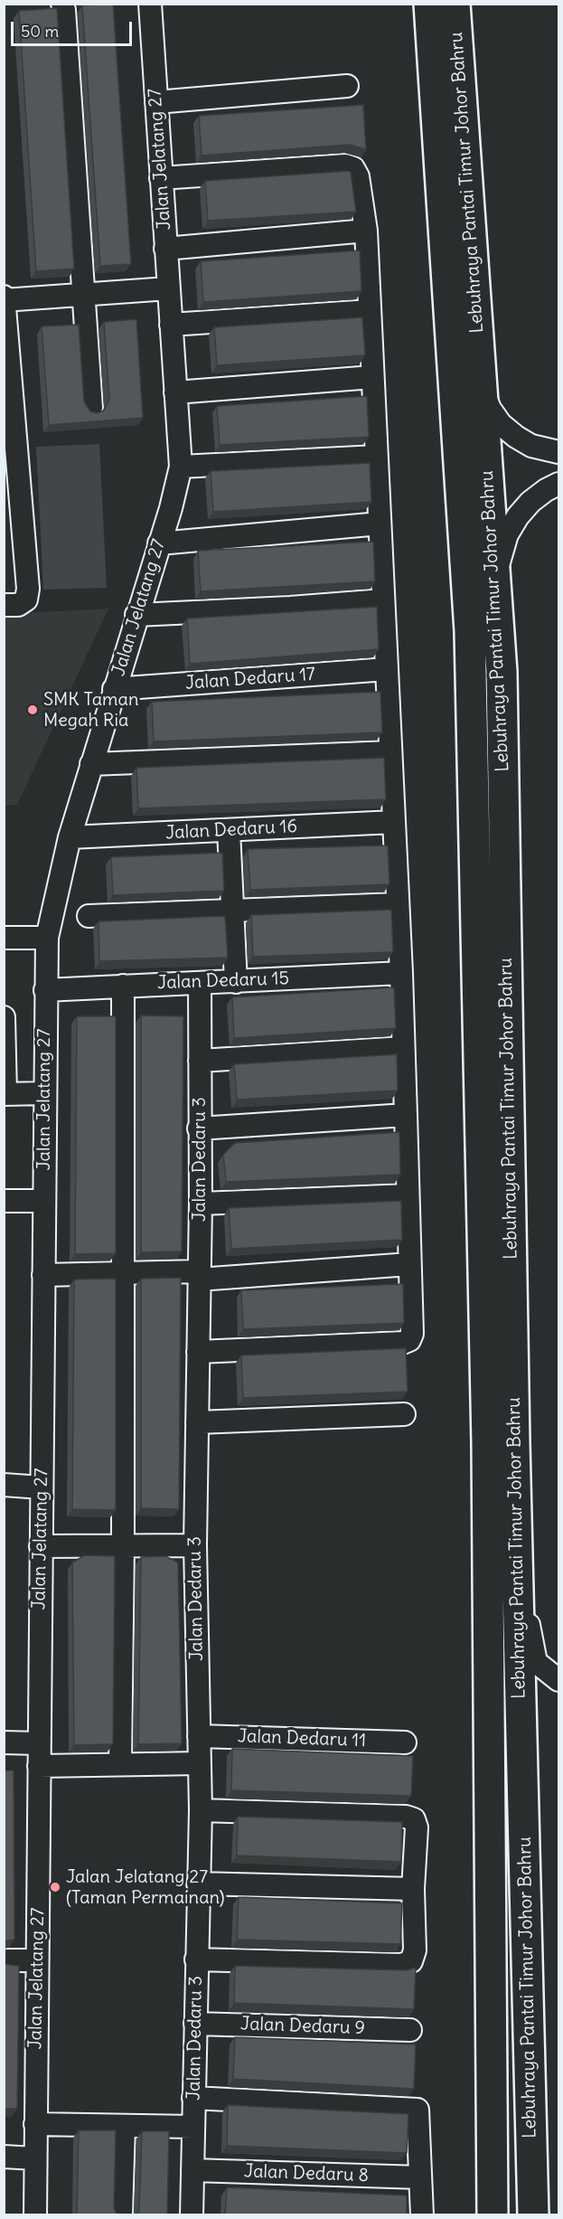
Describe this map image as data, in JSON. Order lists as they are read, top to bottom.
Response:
{
  "streets": {
    "highway": ["Lebuhraya Pantai Timur Johor Bahru"],
    "street": [
      "Jalan Jelatang 27",
      "Jalan Dedaru 17",
      "Jalan Dedaru 16",
      "Jalan Dedaru 15",
      "Jalan Dedaru 3",
      "Jalan Dedaru 11",
      "Jalan Dedaru 9",
      "Jalan Dedaru 8"
    ]
  },
  "crossings": [
    ["Jalan Jelatang 27", "Jalan Dedaru 17"],
    ["Jalan Jelatang 27", "Jalan Dedaru 16"],
    ["Jalan Jelatang 27", "Jalan Dedaru 15"],
    ["Jalan Dedaru 15", "Jalan Dedaru 3"],
    ["Jalan Dedaru 3", "Jalan Dedaru 11"],
    ["Jalan Dedaru 3", "Jalan Dedaru 9"],
    ["Jalan Dedaru 3", "Jalan Dedaru 8"]
  ],
  "places": ["SMK Taman Megah Ria", "Jalan Jelatang 27 (Taman Permainan)"],
  "scale_bar": "50 m"
}
